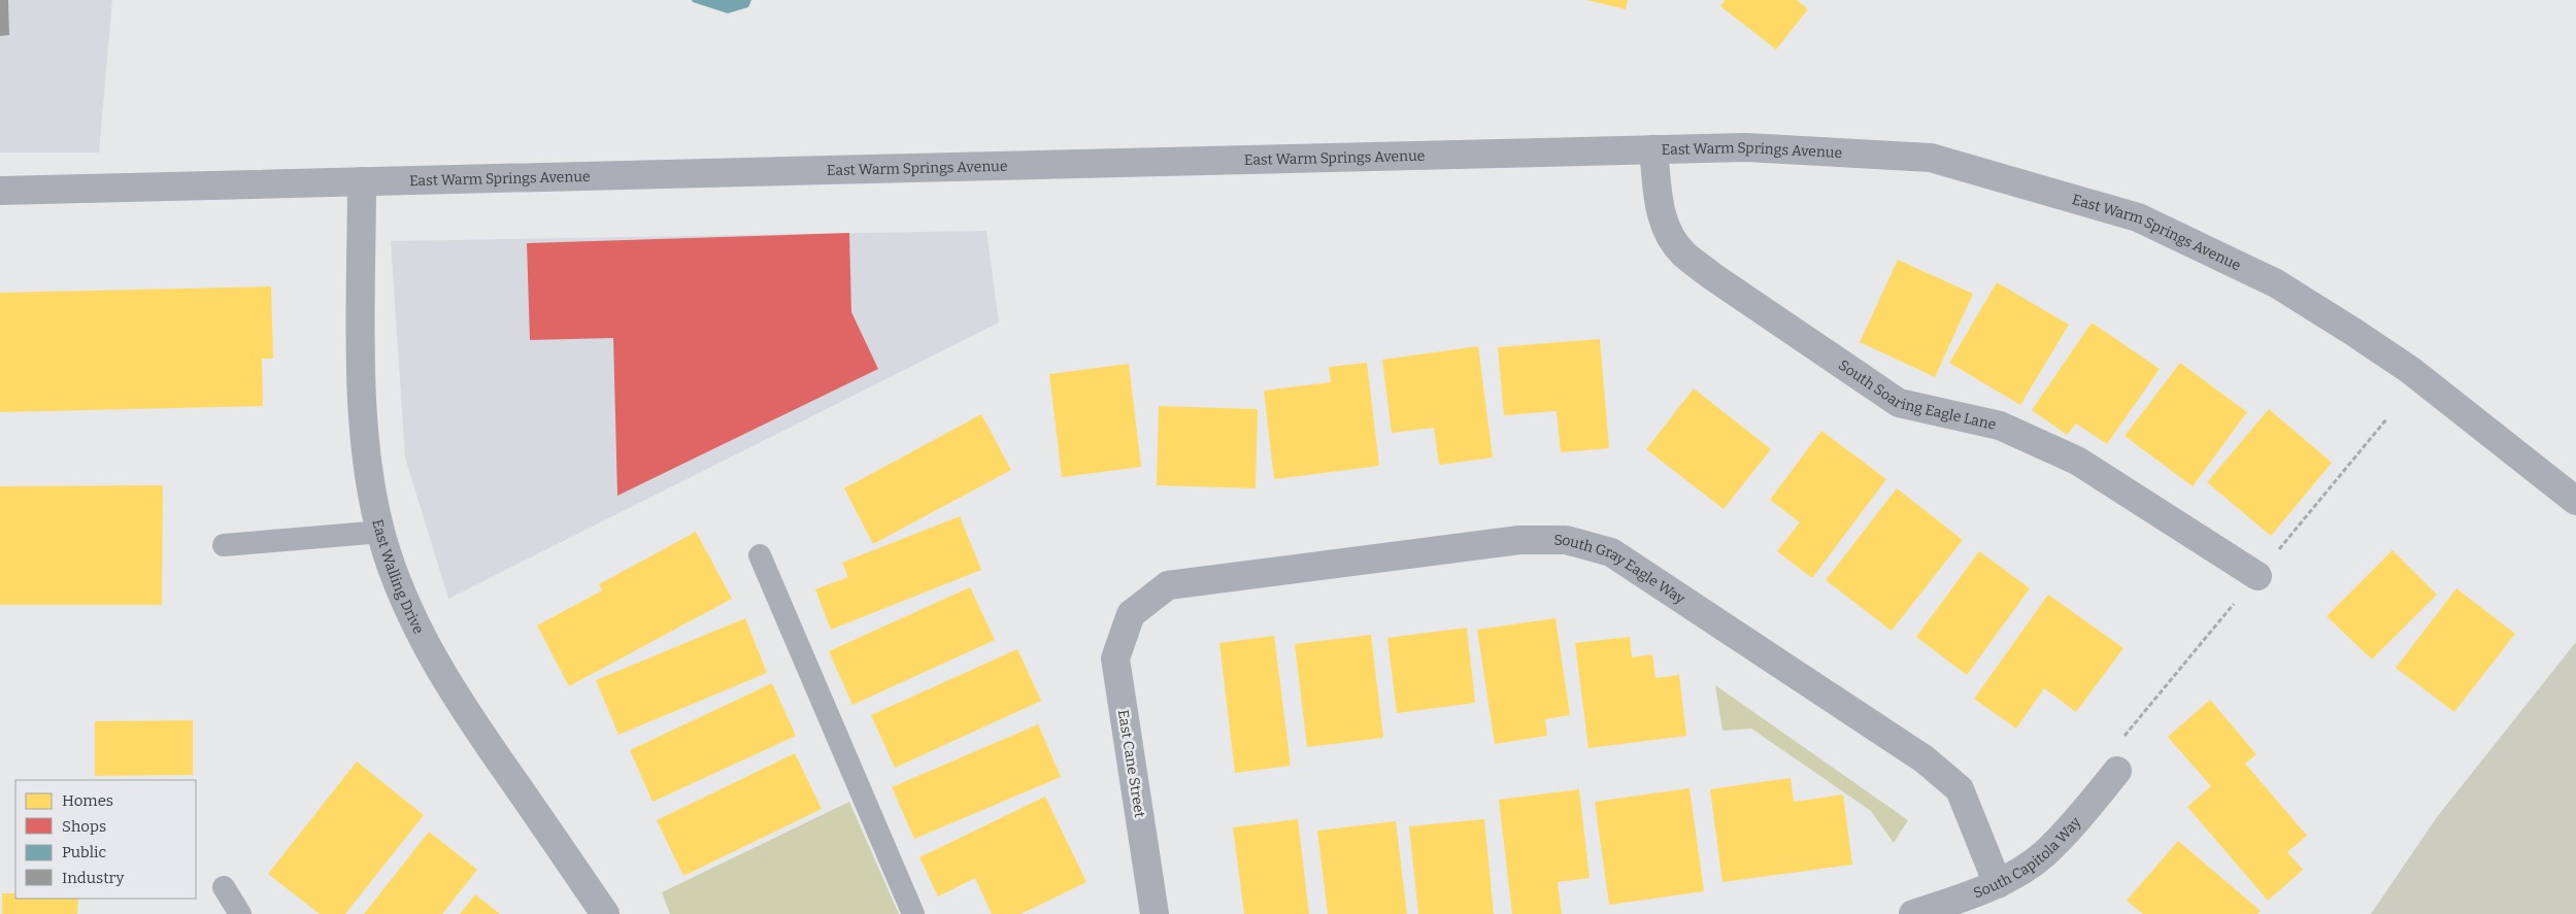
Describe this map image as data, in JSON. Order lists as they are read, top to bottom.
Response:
{
  "streets": {
    "street": [
      "East Warm Springs Avenue",
      "South Soaring Eagle Lane",
      "South Gray Eagle Way",
      "East Walling Drive",
      "East Cane Street",
      "South Capitola Way"
    ]
  },
  "crossings": [
    ["East Warm Springs Avenue", "South Soaring Eagle Lane"],
    ["East Warm Springs Avenue", "East Walling Drive"],
    ["South Gray Eagle Way", "East Cane Street"],
    ["South Gray Eagle Way", "South Capitola Way"]
  ],
  "legend": [
    "Homes",
    "Shops",
    "Public",
    "Industry"
  ]
}
